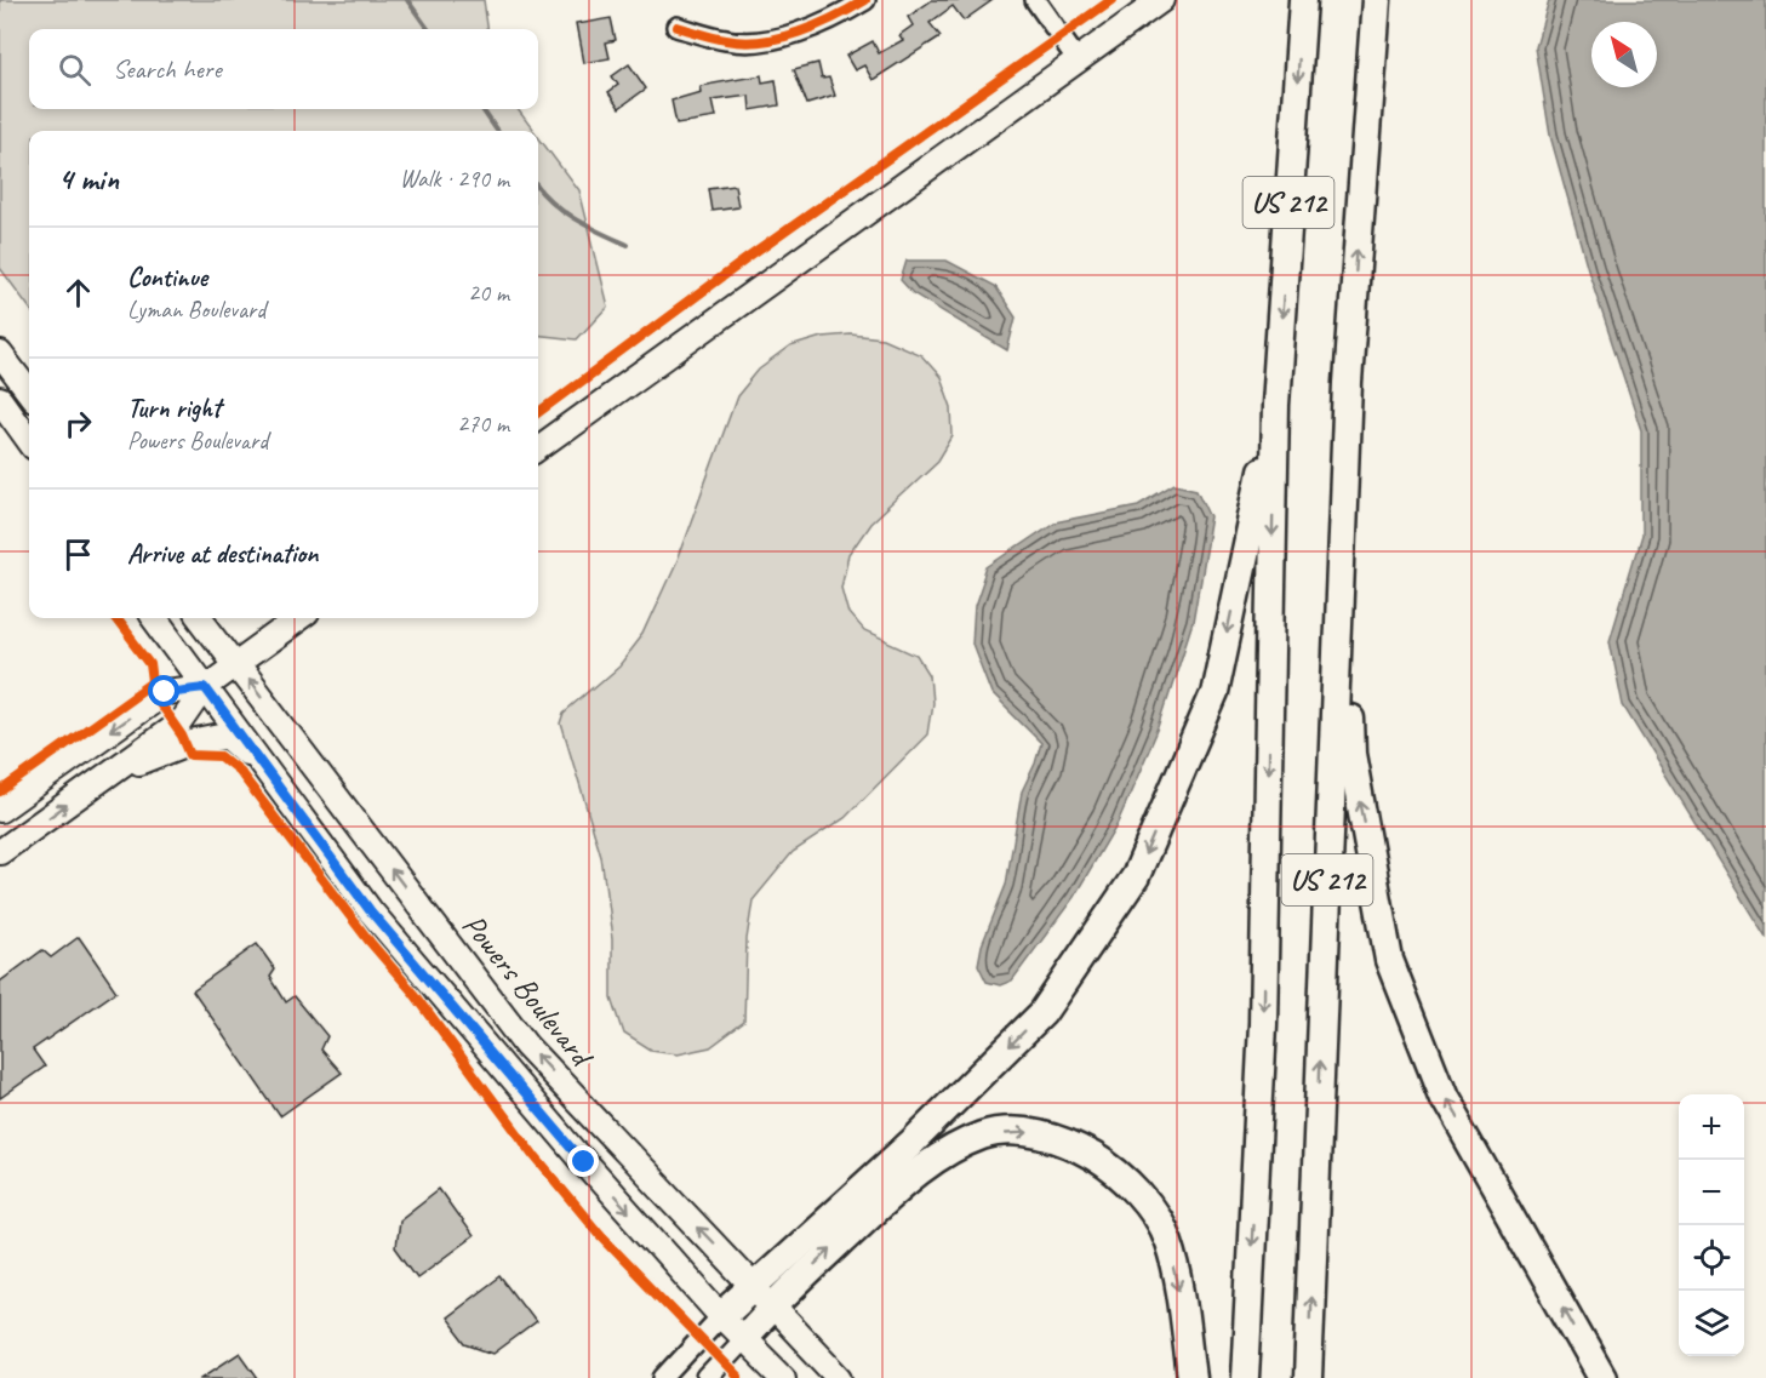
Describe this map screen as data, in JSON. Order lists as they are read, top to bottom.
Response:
{
  "streets": {
    "highway": ["US 212"],
    "main road": ["Powers Boulevard"]
  },
  "north": "top left",
  "page": {
    "search": "Search here",
    "heading": ["4 min", "Walk · 290 m"],
    "list": [
      ["Continue", "Lyman Boulevard", "20 m"],
      ["Turn right", "Powers Boulevard", "270 m"],
      "Arrive at destination"
    ],
    "map_buttons": ["+", "−"]
  }
}
